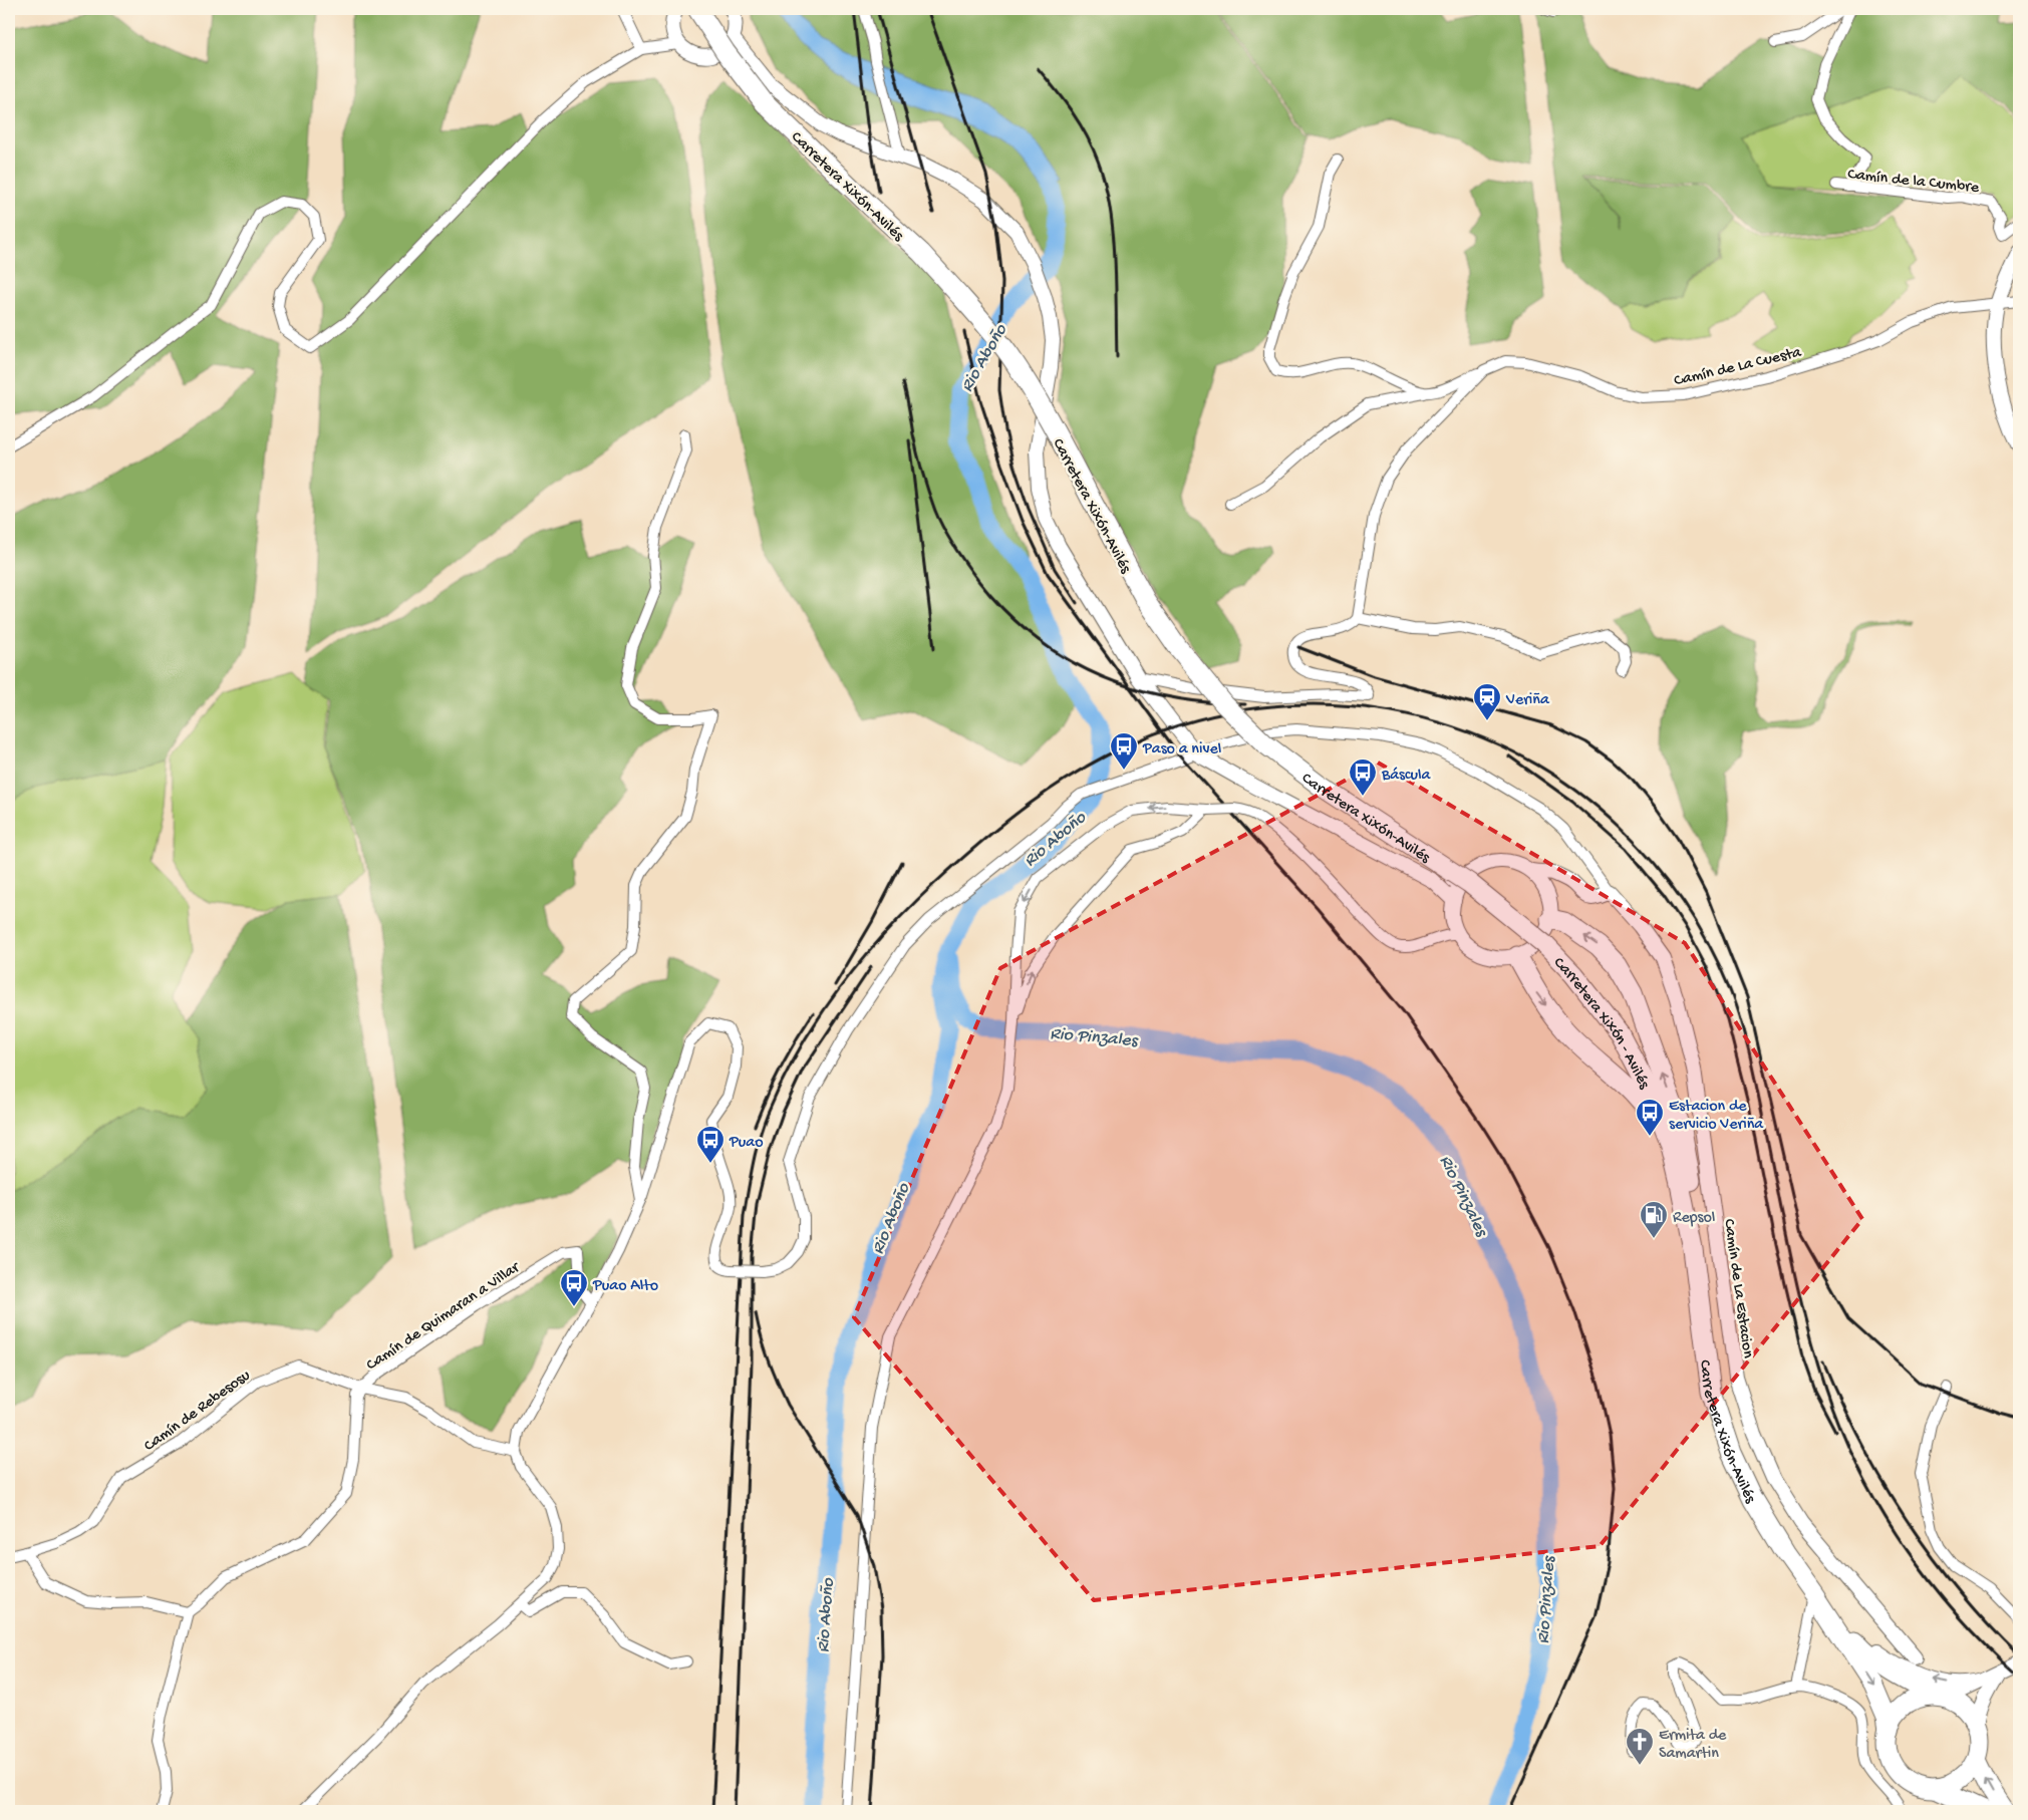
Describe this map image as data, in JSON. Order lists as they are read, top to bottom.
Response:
{
  "streets": {
    "highway": ["Carretera Xixón-Avilés", "Carretera Xixón - Avilés"],
    "street": [
      "Camín de la Cumbre",
      "Camín de La Cuesta",
      "Camín de La Estacion",
      "Camín de Quimaran a Villar",
      "Camín de Rebesosu"
    ]
  },
  "crossings": [
    ["Carretera Xixón-Avilés", "Carretera Xixón - Avilés"],
    ["Camín de Quimaran a Villar", "Camín de Rebesosu"]
  ],
  "water": ["Rio Aboño", "Rio Pinzales"],
  "places": {
    "station": ["Veriña"],
    "bus stop": [
      "Paso a nivel",
      "Báscula",
      "Estacion de servicio Veriña",
      "Puao",
      "Puao Alto"
    ],
    "fuel station": ["Repsol"],
    "church": ["Ermita de Samartin"]
  }
}
